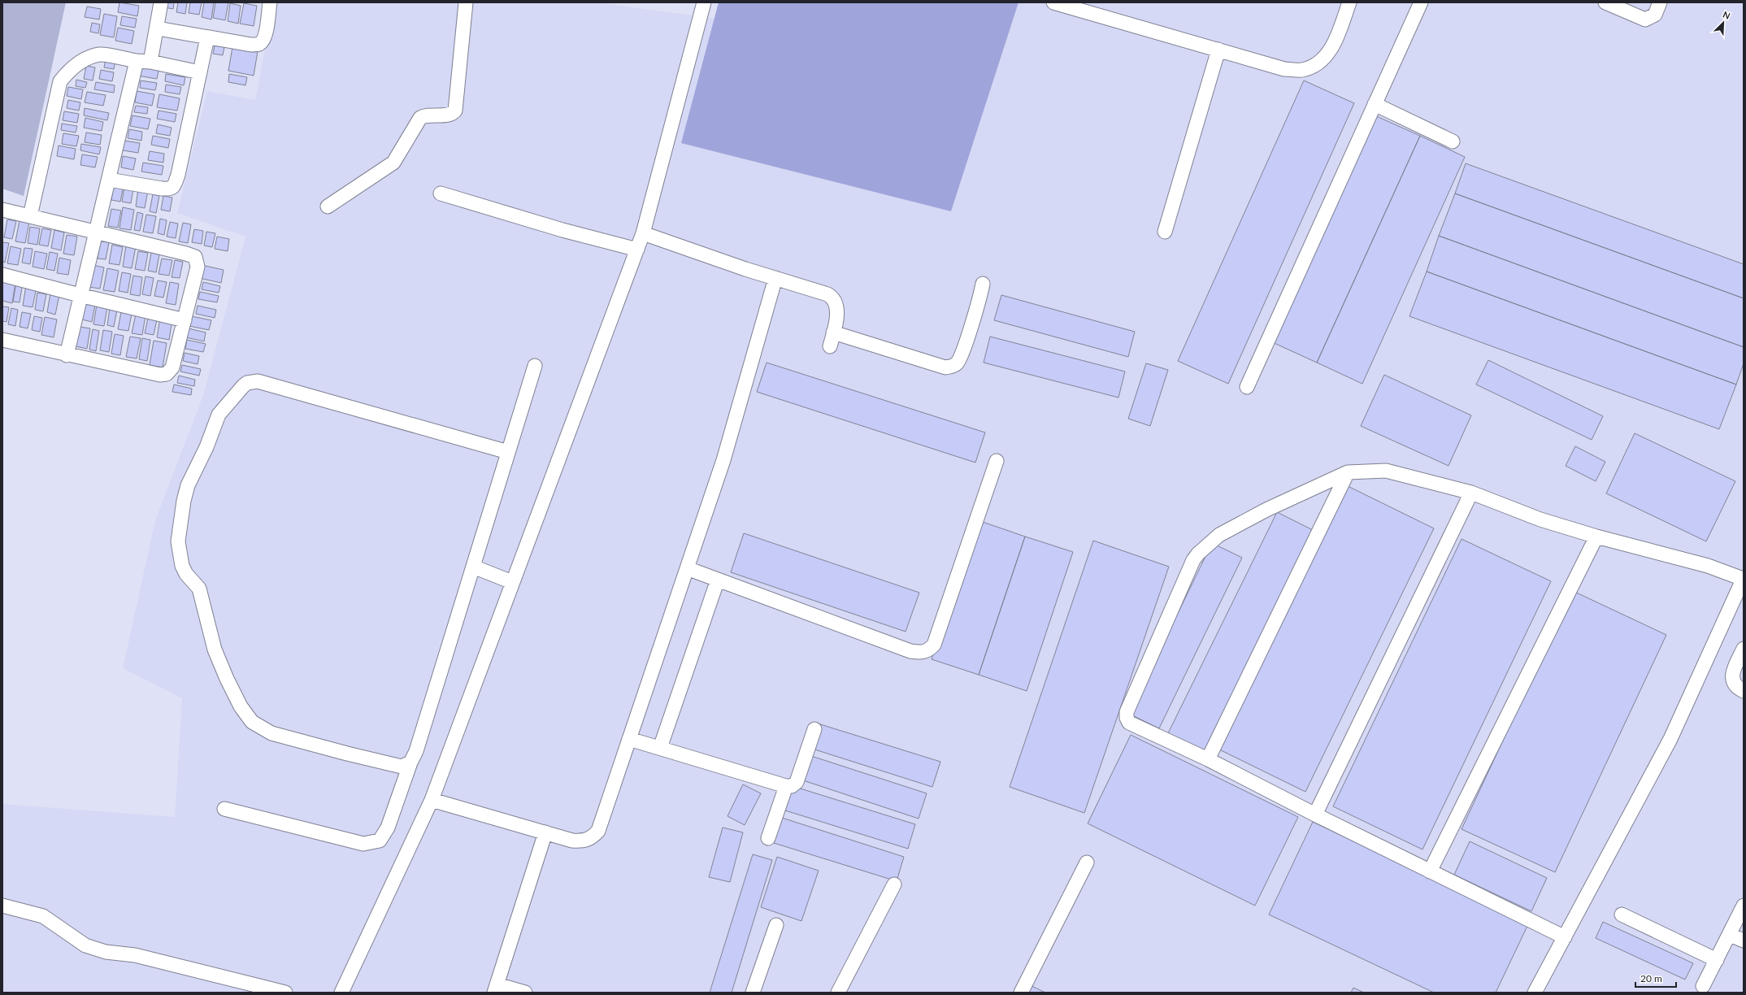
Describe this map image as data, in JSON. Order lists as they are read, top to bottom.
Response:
{
  "scale_bar": "20 m",
  "north": "top right"
}
